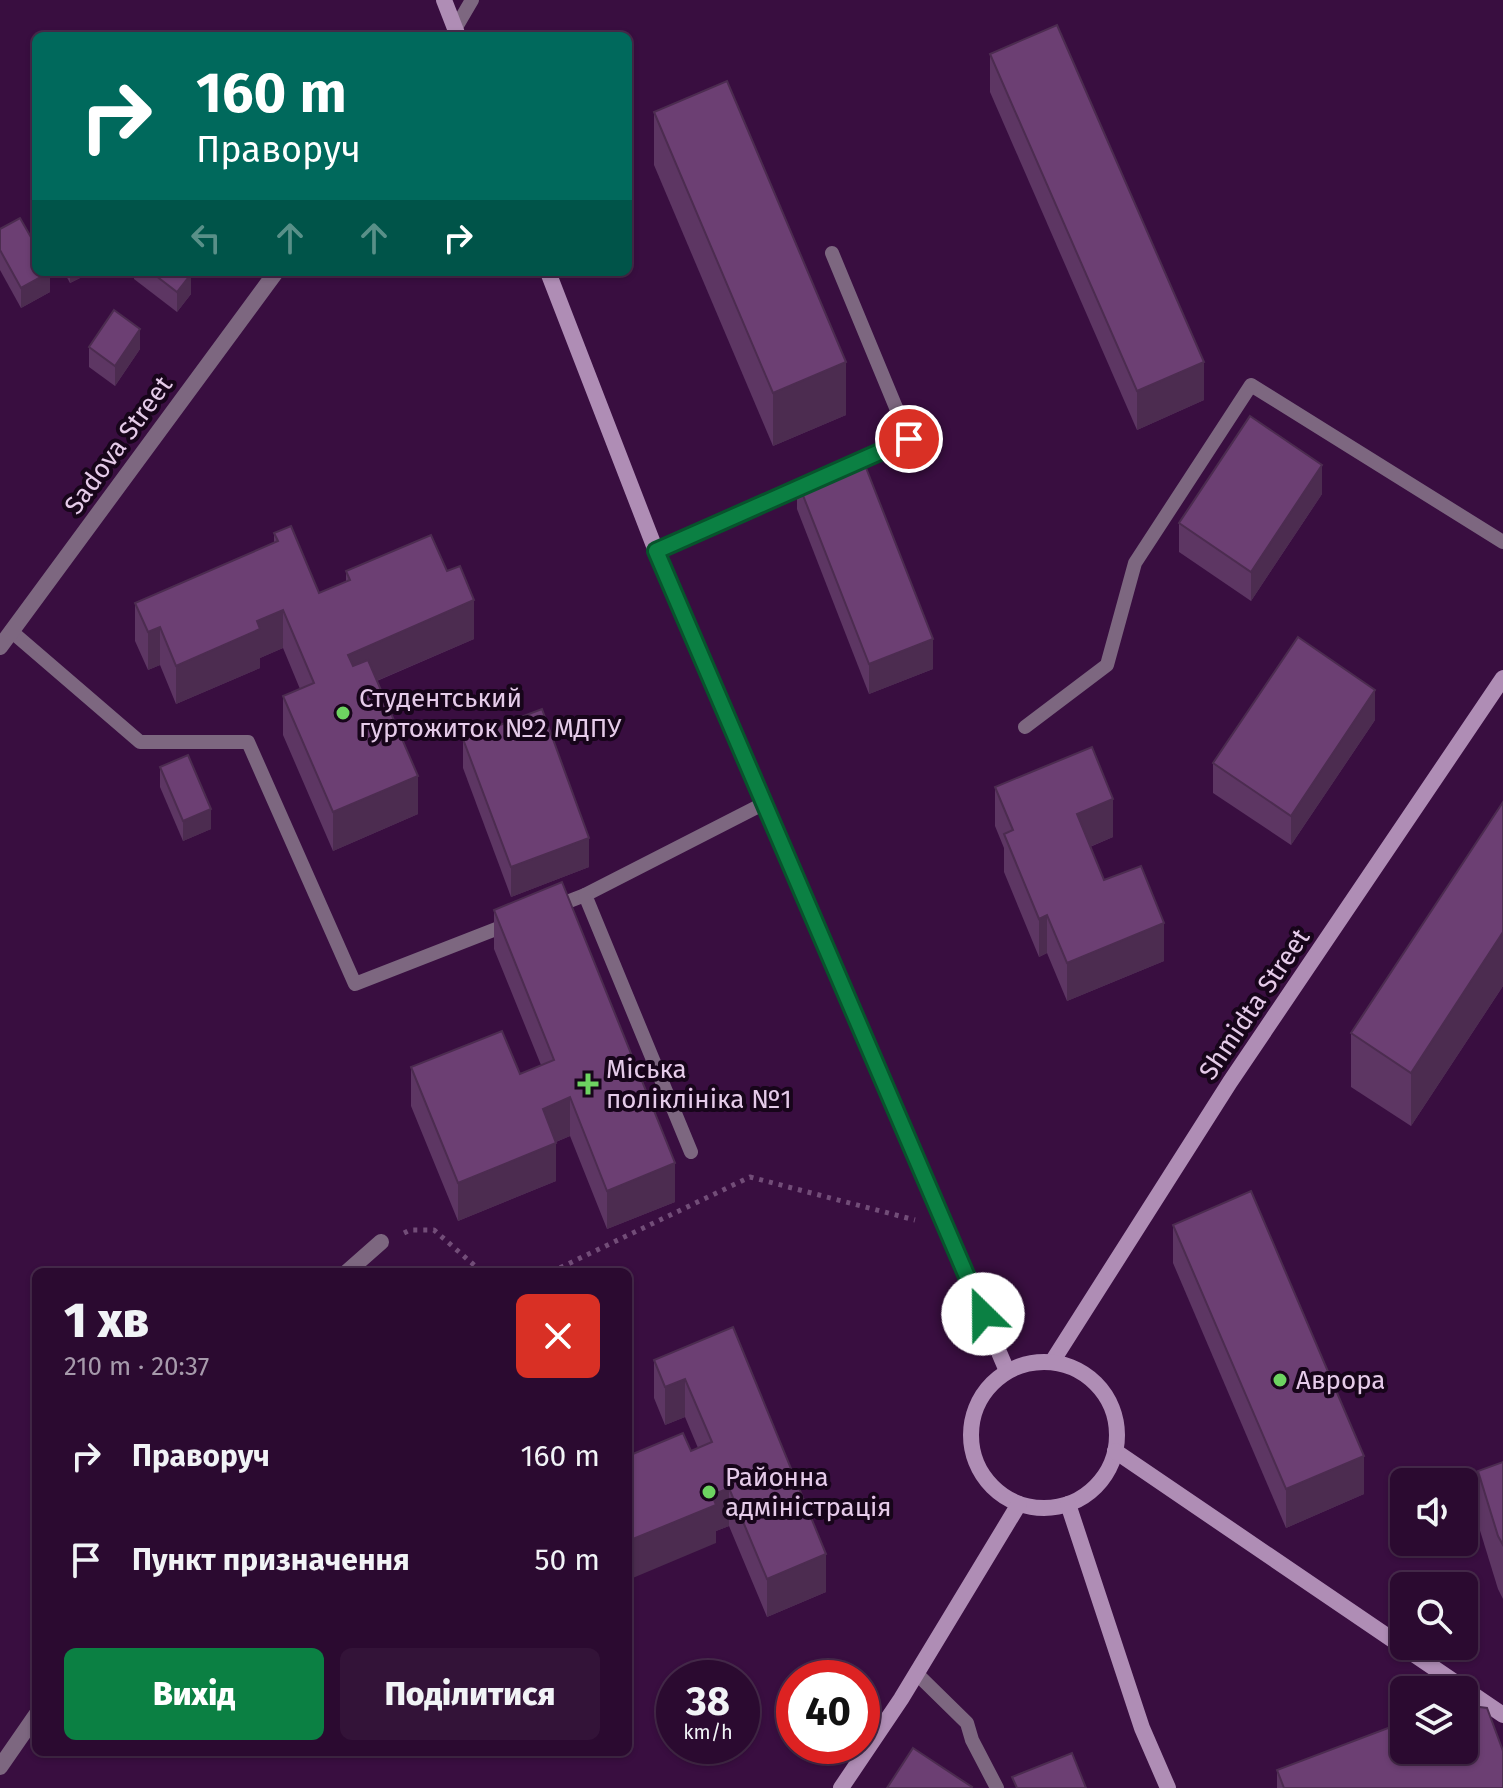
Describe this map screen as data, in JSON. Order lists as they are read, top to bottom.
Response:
{
  "streets": {
    "street": ["Sadova Street", "Shmidta Street"]
  },
  "places": {
    "other": ["Студентський гуртожиток №2 МДПУ", "Аврора", "Районна адміністрація"],
    "health": ["Міська поліклініка №1"]
  },
  "page": {
    "turn": ["160 m", "Праворуч"],
    "heading": ["1 хв", "210 m · 20:37"],
    "list": [
      {
        "name": "Праворуч",
        "value": "160 m"
      },
      {
        "name": "Пункт призначення",
        "value": "50 m"
      }
    ],
    "buttons": ["Вихід", "Поділитися"],
    "speed": "38 km/h",
    "limit": "40"
  }
}
